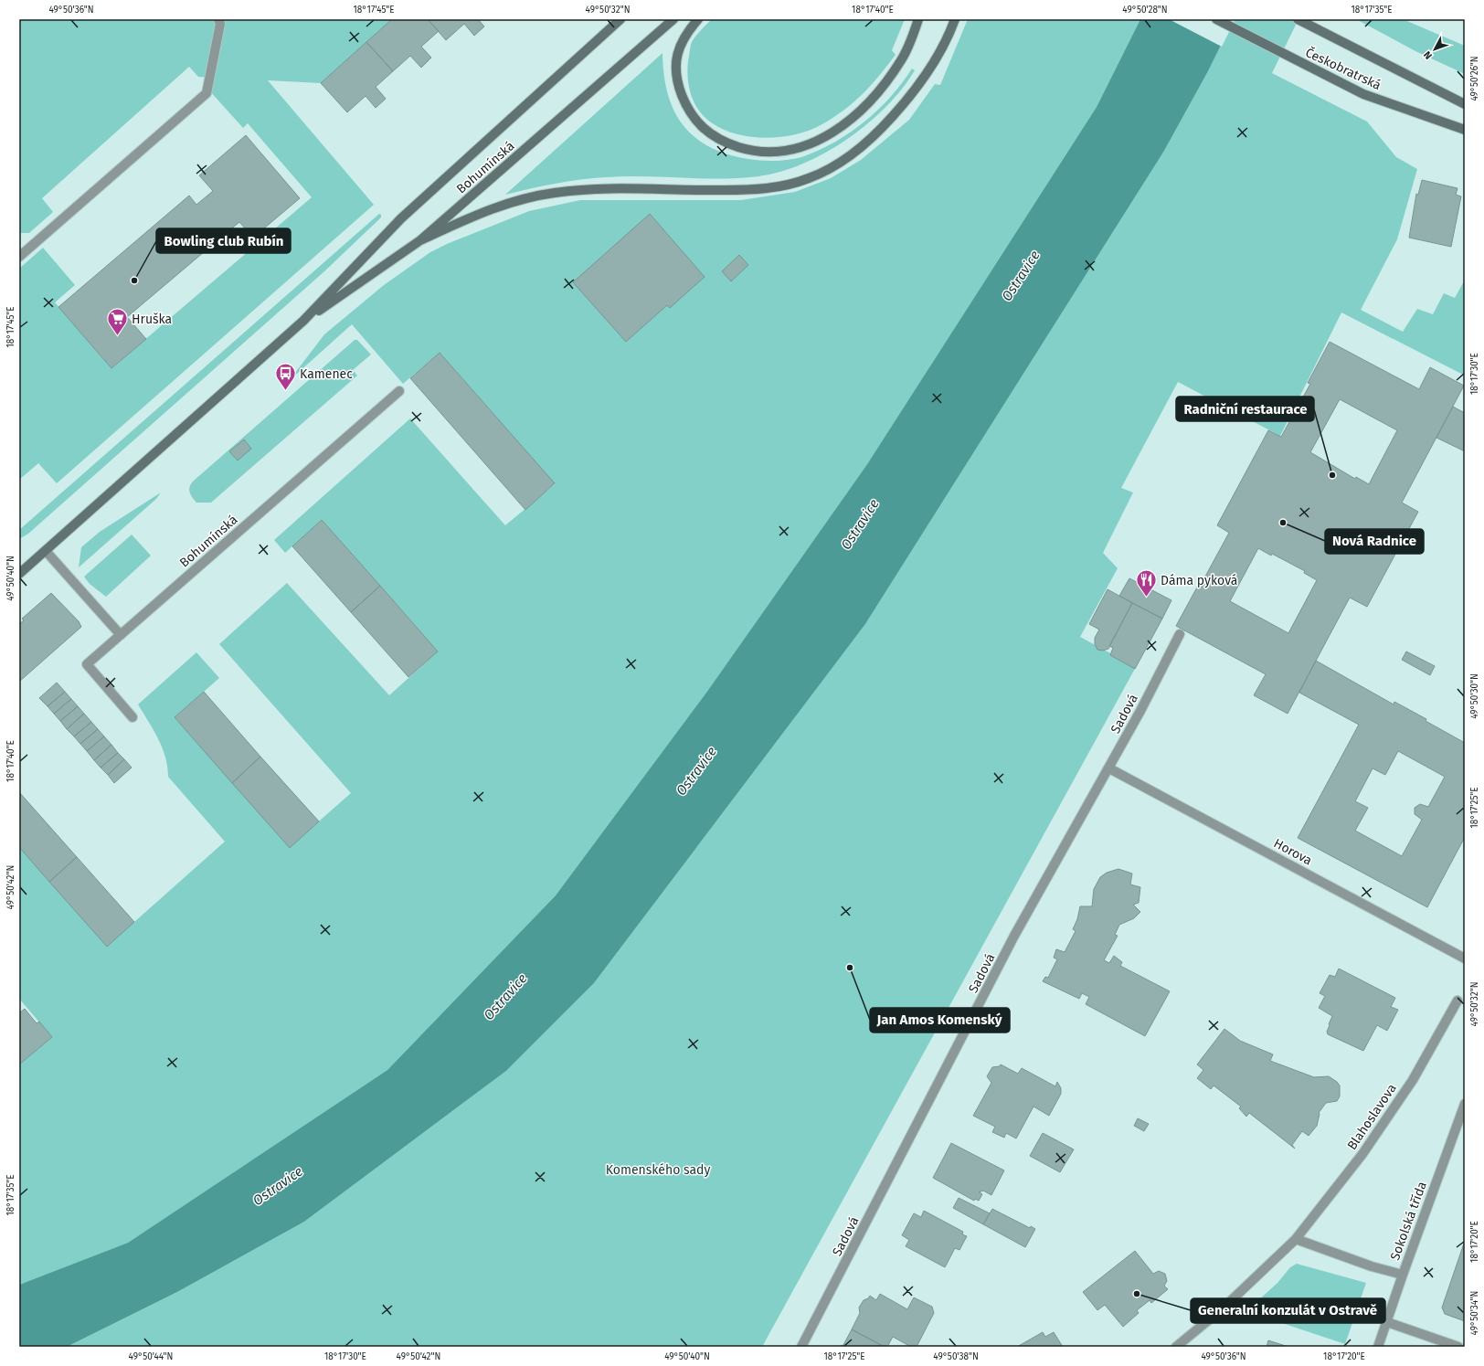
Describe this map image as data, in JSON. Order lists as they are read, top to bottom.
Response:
{
  "streets": {
    "main road": ["Českobratrská", "Bohumínská"],
    "street": [
      "Sadová",
      "Horova",
      "Blahoslavova",
      "Sokolská třída"
    ]
  },
  "crossings": [
    ["Sadová", "Horova"]
  ],
  "water": ["Ostravice"],
  "parks": ["Komenského sady"],
  "places": {
    "other": [
      "Bowling club Rubín",
      "Radniční restaurace",
      "Nová Radnice",
      "Jan Amos Komenský",
      "Generalní konzulát v Ostravě"
    ],
    "supermarket": ["Hruška"],
    "bus stop": ["Kamenec"],
    "restaurant": ["Dáma pyková"]
  },
  "north": "bottom left",
  "coordinates": [
    "49°50'36\"N",
    "18°17'45\"E",
    "49°50'32\"N",
    "18°17'40\"E",
    "49°50'28\"N",
    "18°17'35\"E",
    "49°50'26\"N",
    "18°17'30\"E",
    "49°50'40\"N",
    "49°50'30\"N",
    "18°17'25\"E",
    "49°50'42\"N",
    "18°17'20\"E",
    "49°50'34\"N",
    "49°50'44\"N",
    "49°50'38\"N"
  ]
}
